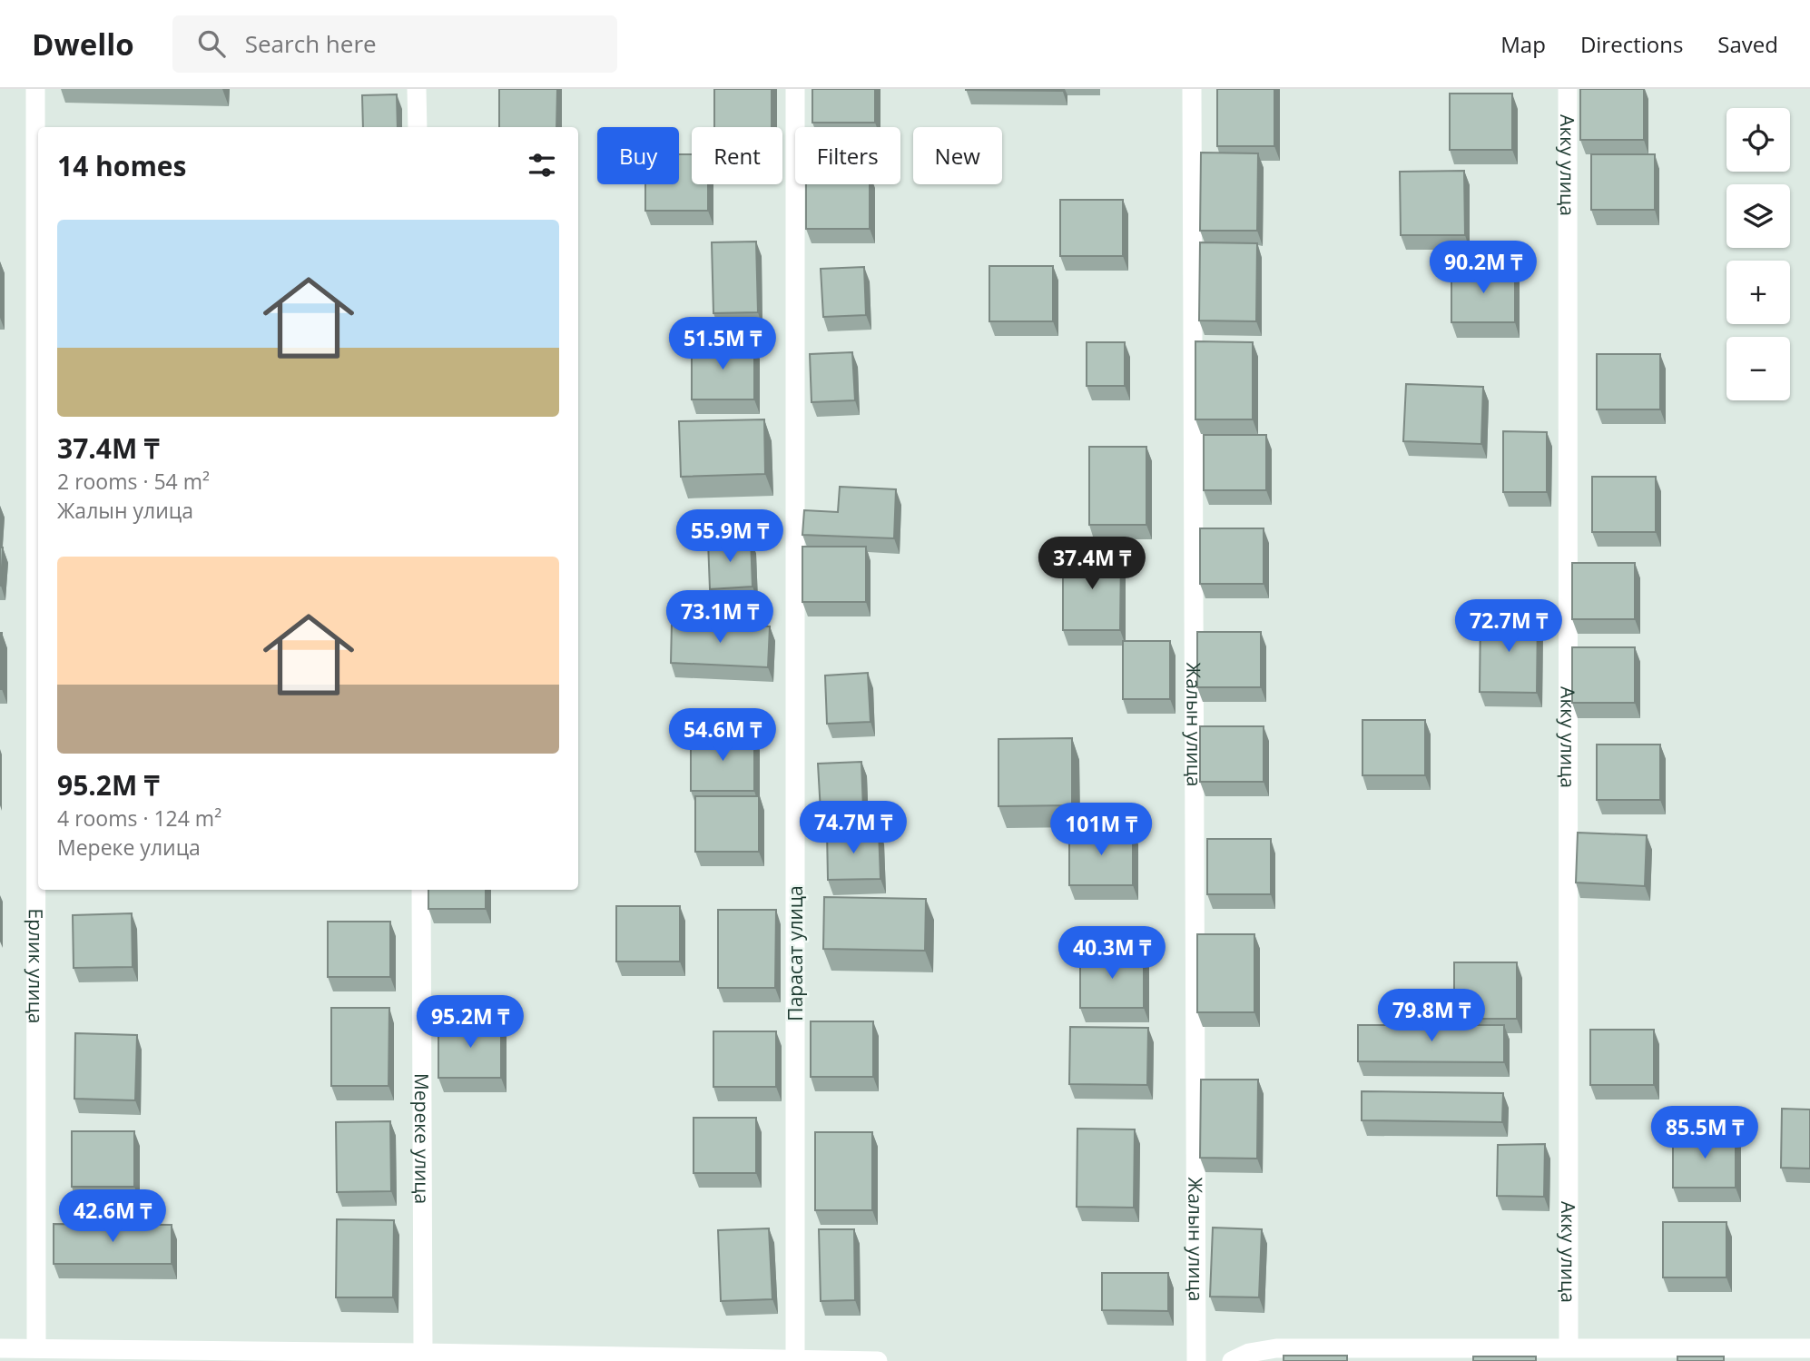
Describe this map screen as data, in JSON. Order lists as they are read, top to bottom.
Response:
{
  "streets": {
    "street": [
      "Акку улица",
      "Жалын улица",
      "Парасат улица",
      "Ерлик улица",
      "Мереке улица"
    ]
  },
  "page": {
    "header": "Dwello",
    "search": "Search here",
    "nav": ["Map", "Directions", "Saved"],
    "map_buttons": ["+", "−"],
    "chip": [
      "Buy",
      "Rent",
      "Filters",
      "New"
    ],
    "heading": "14 homes",
    "list": [
      {
        "name": "37.4M ₸",
        "note": "2 rooms · 54 m² · Жалын улица"
      },
      {
        "name": "95.2M ₸",
        "note": "4 rooms · 124 m² · Мереке улица"
      }
    ],
    "price": [
      "90.2M ₸",
      "51.5M ₸",
      "55.9M ₸",
      "37.4M ₸",
      "73.1M ₸",
      "72.7M ₸",
      "54.6M ₸",
      "74.7M ₸",
      "101M ₸",
      "40.3M ₸",
      "79.8M ₸",
      "95.2M ₸",
      "85.5M ₸",
      "42.6M ₸"
    ]
  }
}
